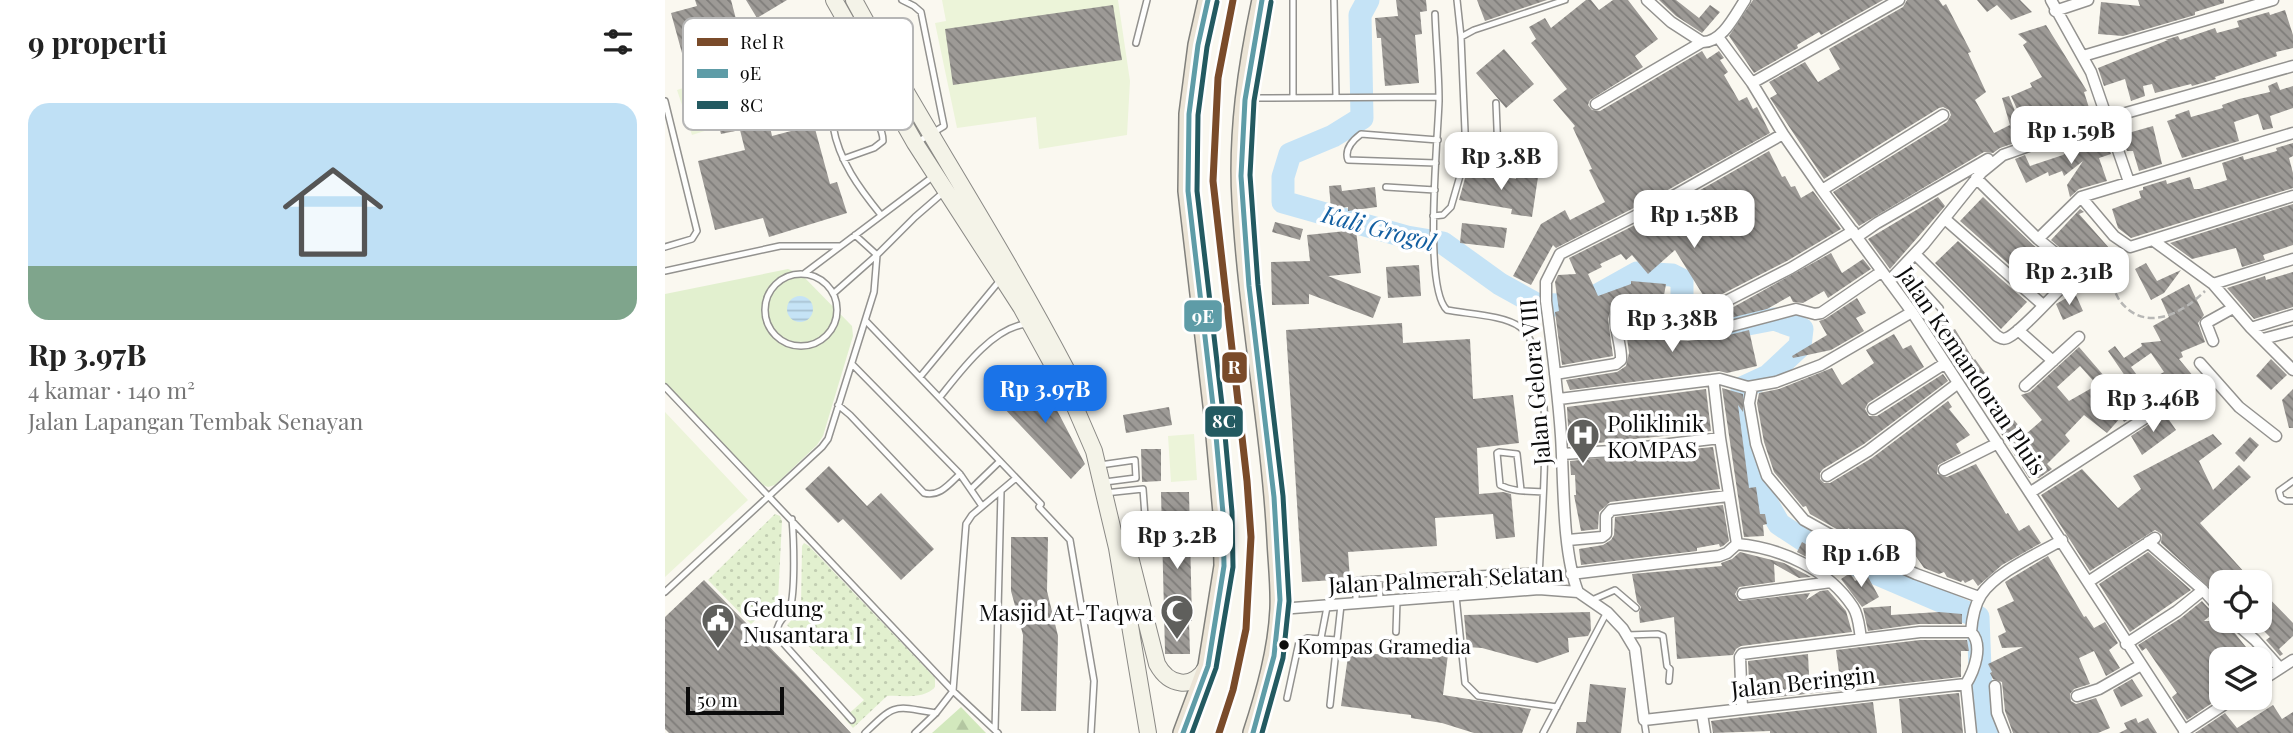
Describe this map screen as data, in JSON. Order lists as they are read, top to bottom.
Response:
{
  "streets": {
    "street": [
      "Jalan Kemandoran Pluis",
      "Jalan Gelora VIII",
      "Jalan Palmerah Selatan",
      "Jalan Beringin"
    ]
  },
  "crossings": [
    ["Jalan Kemandoran Pluis", "Jalan Gelora VIII"],
    ["Jalan Gelora VIII", "Jalan Palmerah Selatan"]
  ],
  "water": ["Kali Grogol"],
  "places": {
    "hospital": ["Poliklinik KOMPAS"],
    "mosque": ["Masjid At-Taqwa"],
    "other": ["Kompas Gramedia"],
    "public building": ["Gedung Nusantara I"]
  },
  "lines": ["rail line R", "transit line 9E", "transit line 8C"],
  "legend": ["Rel R", "9E", "8C"],
  "scale_bar": "50 m",
  "page": {
    "heading": "9 properti",
    "list": [
      {
        "name": "Rp 3.97B",
        "note": "4 kamar · 140 m² · Jalan Lapangan Tembak Senayan"
      }
    ],
    "price": [
      "Rp 1.59B",
      "Rp 3.8B",
      "Rp 1.58B",
      "Rp 2.31B",
      "Rp 3.38B",
      "Rp 3.97B",
      "Rp 3.46B",
      "Rp 3.2B",
      "Rp 1.6B"
    ],
    "scale": "50 m"
  }
}
